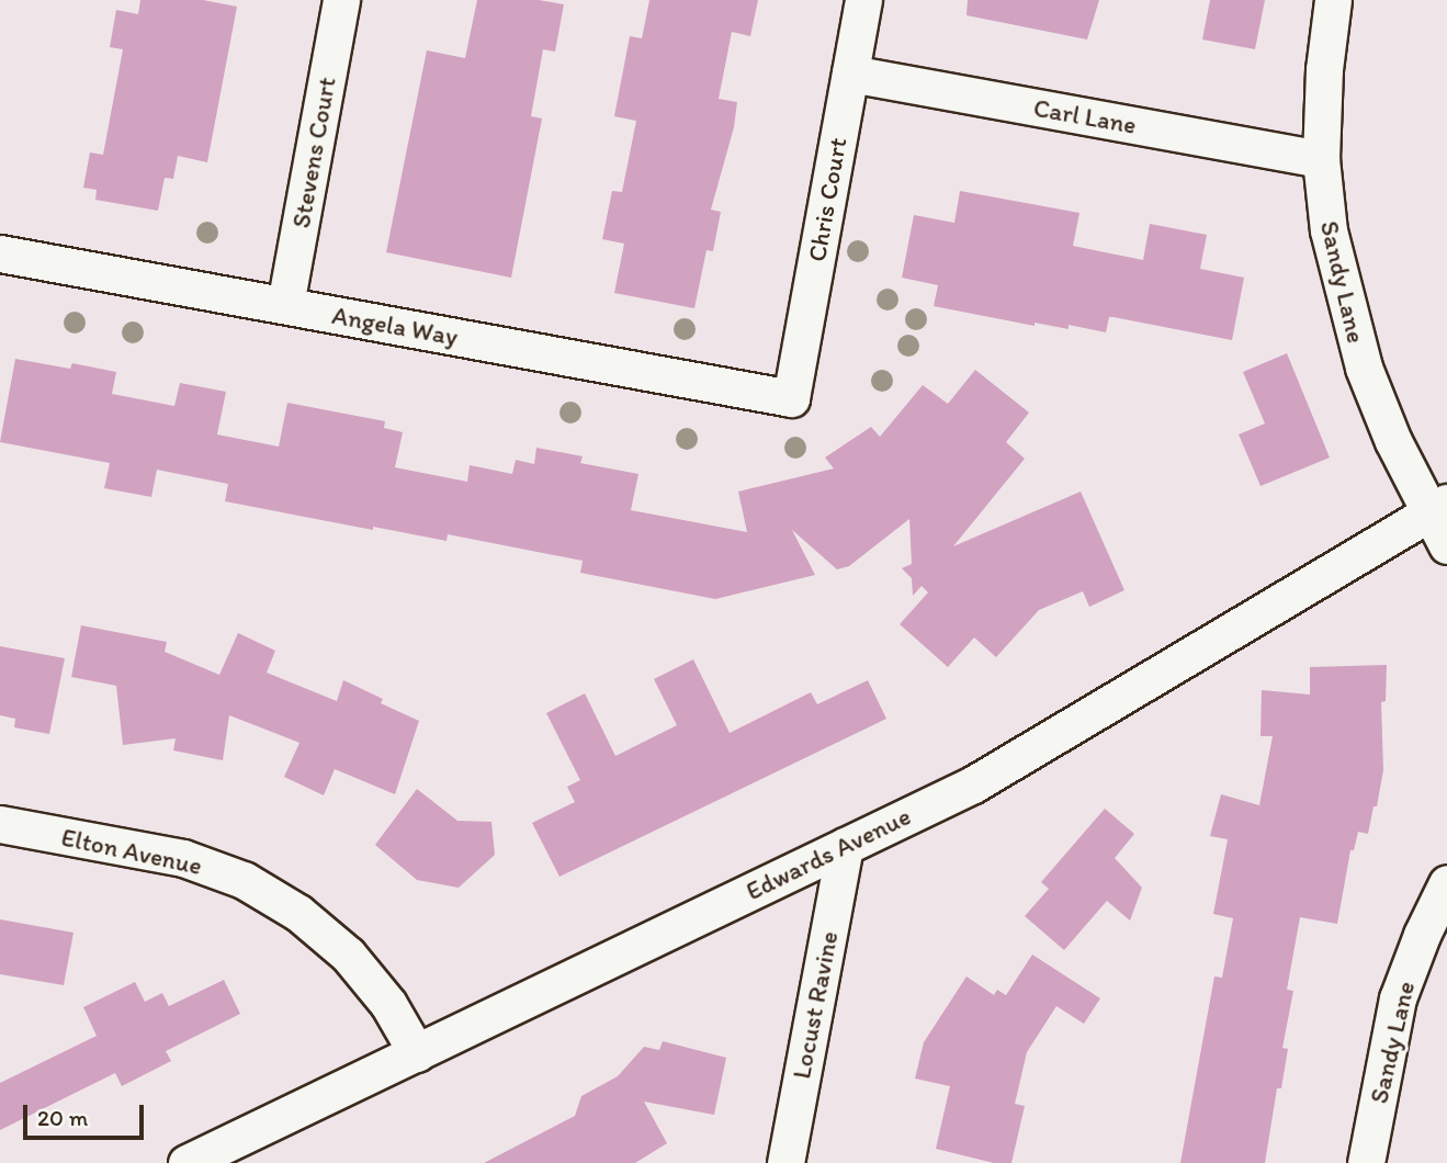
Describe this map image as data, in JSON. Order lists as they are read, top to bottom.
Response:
{
  "streets": {
    "street": [
      "Carl Lane",
      "Stevens Court",
      "Chris Court",
      "Sandy Lane",
      "Angela Way",
      "Elton Avenue",
      "Edwards Avenue",
      "Locust Ravine"
    ]
  },
  "crossings": [
    ["Carl Lane", "Chris Court"],
    ["Carl Lane", "Sandy Lane"],
    ["Stevens Court", "Angela Way"],
    ["Chris Court", "Angela Way"],
    ["Sandy Lane", "Edwards Avenue"],
    ["Elton Avenue", "Edwards Avenue"],
    ["Edwards Avenue", "Locust Ravine"]
  ],
  "scale_bar": "20 m"
}
